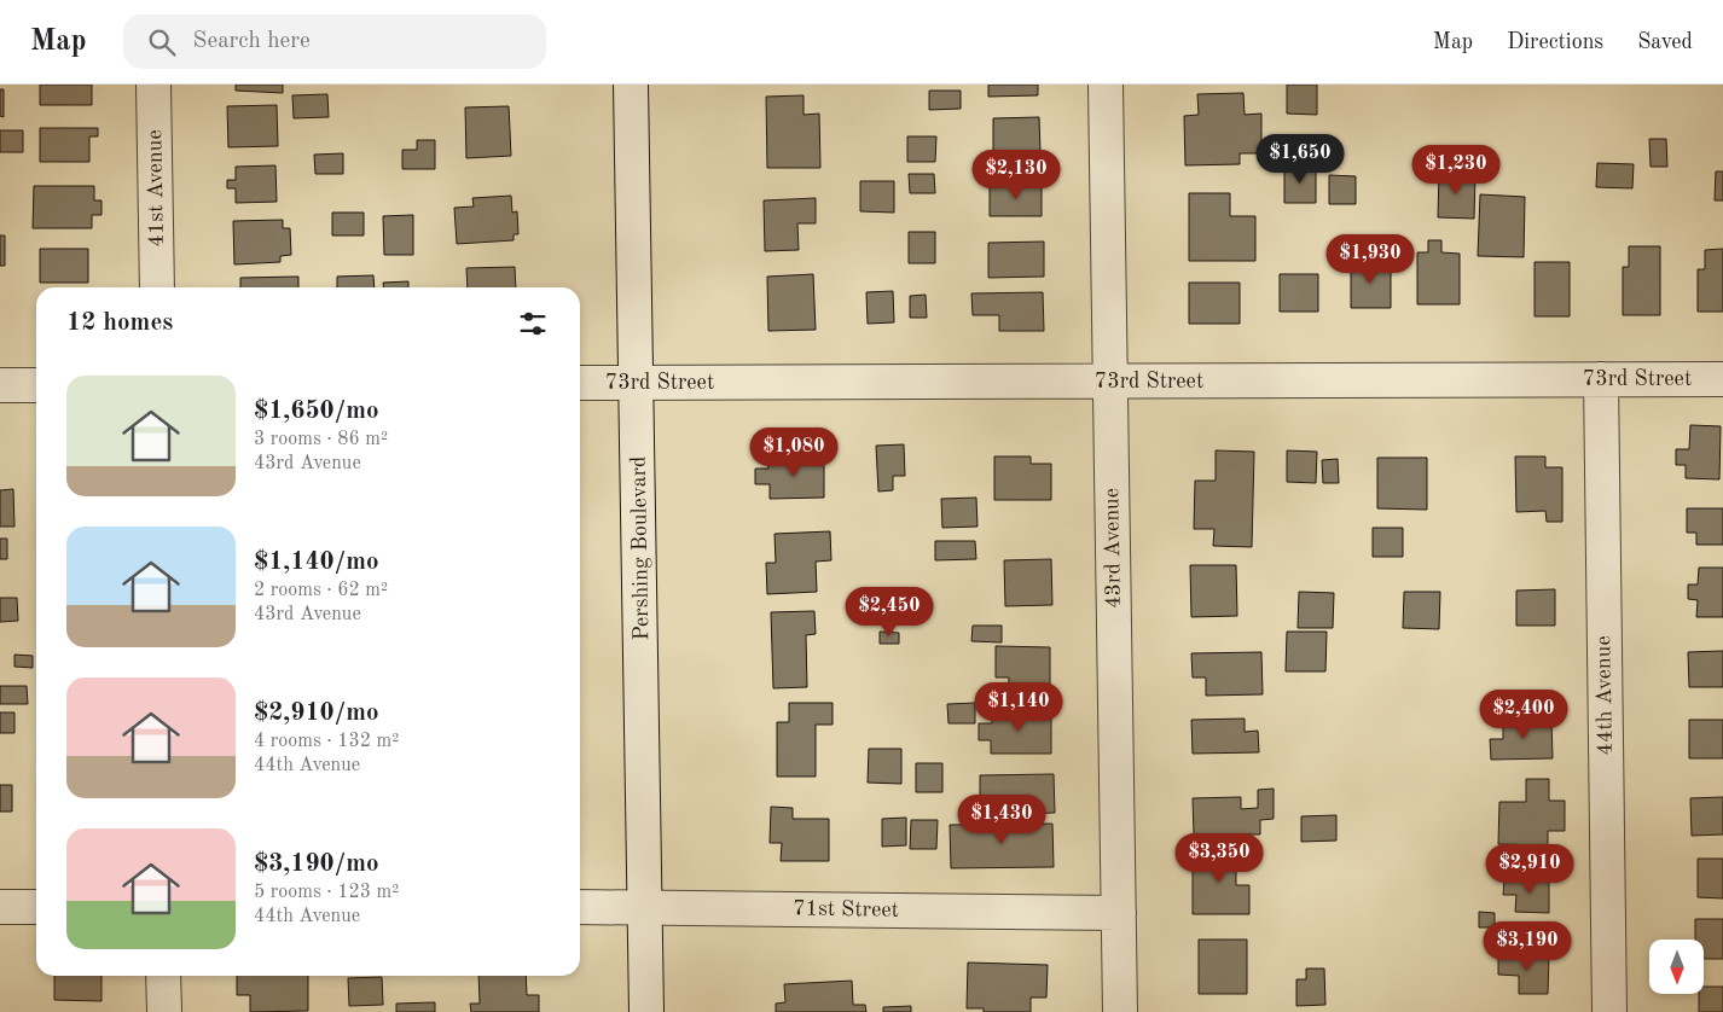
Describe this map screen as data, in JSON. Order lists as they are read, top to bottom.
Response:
{
  "streets": {
    "street": [
      "41st Avenue",
      "73rd Street",
      "Pershing Boulevard",
      "43rd Avenue",
      "44th Avenue",
      "71st Street"
    ]
  },
  "crossings": [
    ["73rd Street", "Pershing Boulevard"],
    ["73rd Street", "43rd Avenue"],
    ["73rd Street", "44th Avenue"],
    ["Pershing Boulevard", "71st Street"],
    ["43rd Avenue", "71st Street"]
  ],
  "north": "bottom",
  "page": {
    "header": "Map",
    "search": "Search here",
    "nav": ["Map", "Directions", "Saved"],
    "price": [
      "$1,650",
      "$1,230",
      "$2,130",
      "$1,930",
      "$1,080",
      "$2,450",
      "$1,140",
      "$2,400",
      "$1,430",
      "$3,350",
      "$2,910",
      "$3,190"
    ],
    "heading": "12 homes",
    "list": [
      {
        "name": "$1,650/mo",
        "note": "3 rooms · 86 m² · 43rd Avenue"
      },
      {
        "name": "$1,140/mo",
        "note": "2 rooms · 62 m² · 43rd Avenue"
      },
      {
        "name": "$2,910/mo",
        "note": "4 rooms · 132 m² · 44th Avenue"
      },
      {
        "name": "$3,190/mo",
        "note": "5 rooms · 123 m² · 44th Avenue"
      }
    ]
  }
}
